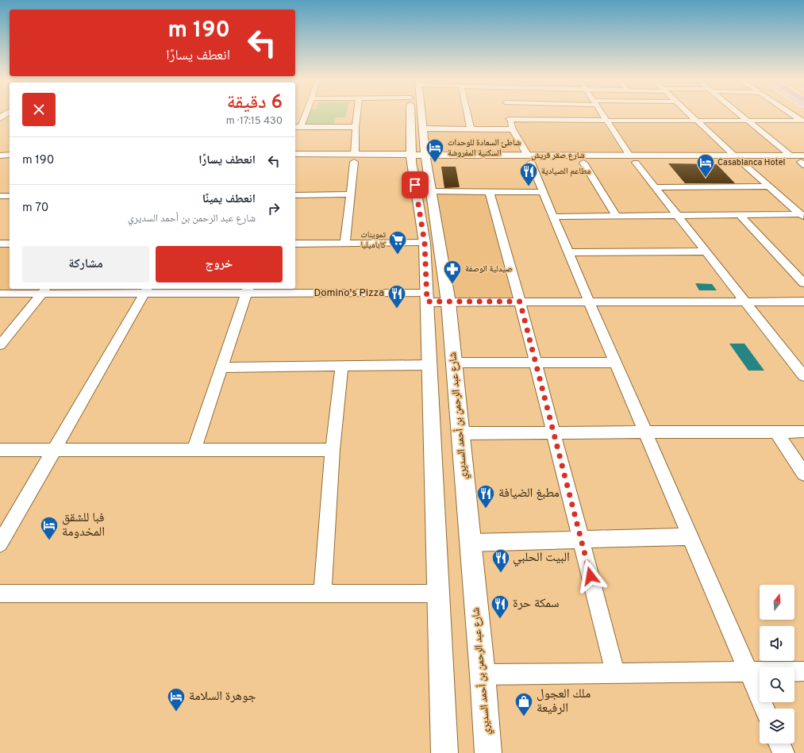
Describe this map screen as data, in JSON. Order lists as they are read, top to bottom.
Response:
{
  "streets": {
    "street": ["شارع صقر قريش", "شارع عبد الرحمن بن أحمد السديري"]
  },
  "crossings": [
    ["شارع صقر قريش", "شارع عبد الرحمن بن أحمد السديري"]
  ],
  "places": {
    "hotel": [
      "شاطئ السعادة للوحدات السكنية المفروشة",
      "Casablanca Hotel",
      "فبا للشقق المخدومة",
      "جوهرة السلامة"
    ],
    "restaurant": [
      "مطاعم الصيادية",
      "Domino's Pizza",
      "مطبغ الضيافة",
      "البيت الحلبي",
      "سمكة حرة"
    ],
    "supermarket": ["تموينات كاباميليا"],
    "pharmacy": ["صيدلية الوصفة"],
    "shop": ["ملك العجول الرفيعة"]
  },
  "north": "top",
  "page": {
    "turn": ["190 m", "انعطف يسارًا"],
    "heading": ["6 دقيقة", "430 m · 17:15"],
    "list": [
      {
        "name": "انعطف يسارًا",
        "value": "190 m"
      },
      {
        "name": "انعطف يمينًا",
        "note": "شارع عبد الرحمن بن أحمد السديري",
        "value": "70 m"
      }
    ],
    "buttons": ["خروج", "مشاركة"]
  }
}
